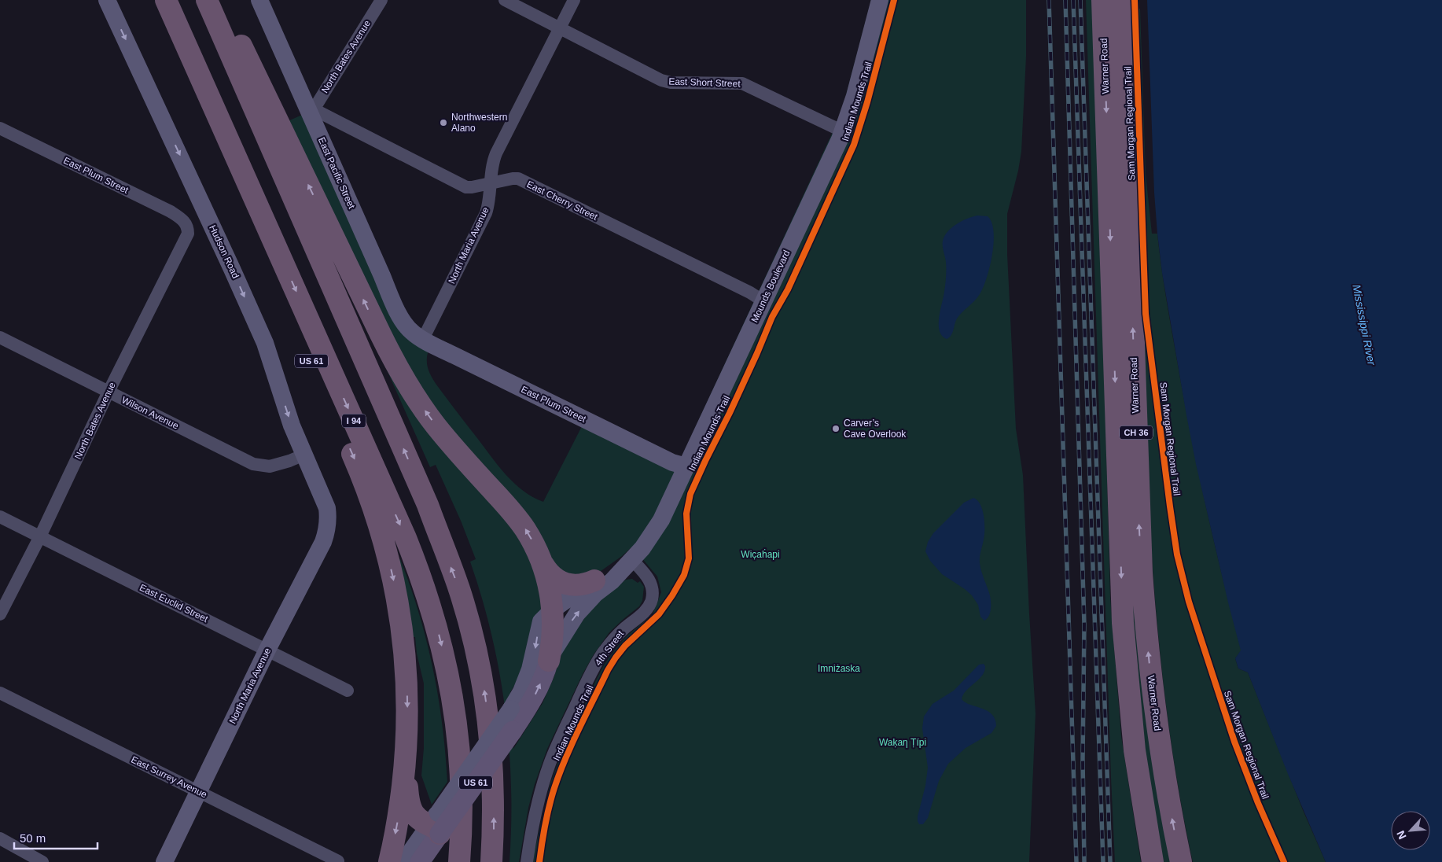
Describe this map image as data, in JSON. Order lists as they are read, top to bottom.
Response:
{
  "streets": {
    "highway": [
      "Warner Road",
      "US 61",
      "I 94",
      "CH 36"
    ],
    "street": [
      "North Bates Avenue",
      "East Short Street",
      "East Pacific Street",
      "East Plum Street",
      "East Cherry Street",
      "North Maria Avenue",
      "Hudson Road",
      "Mounds Boulevard",
      "Wilson Avenue",
      "East Euclid Street",
      "4th Street",
      "East Surrey Avenue"
    ],
    "cycle path": ["Indian Mounds Trail", "Sam Morgan Regional Trail"]
  },
  "crossings": [
    ["North Bates Avenue", "East Pacific Street"],
    ["North Bates Avenue", "East Plum Street"],
    ["North Bates Avenue", "East Cherry Street"],
    ["North Bates Avenue", "Wilson Avenue"],
    ["North Bates Avenue", "East Euclid Street"],
    ["East Short Street", "North Maria Avenue"],
    ["East Short Street", "Mounds Boulevard"],
    ["East Pacific Street", "East Plum Street"],
    ["East Pacific Street", "East Cherry Street"],
    ["East Pacific Street", "North Maria Avenue"],
    ["East Plum Street", "North Maria Avenue"],
    ["East Plum Street", "Mounds Boulevard"],
    ["East Cherry Street", "North Maria Avenue"],
    ["East Cherry Street", "Mounds Boulevard"],
    ["North Maria Avenue", "Hudson Road"],
    ["North Maria Avenue", "East Euclid Street"],
    ["North Maria Avenue", "East Surrey Avenue"],
    ["Hudson Road", "Wilson Avenue"],
    ["Mounds Boulevard", "US 61"],
    ["Mounds Boulevard", "4th Street"]
  ],
  "one_way": ["Hudson Road"],
  "water": ["Mississippi River"],
  "parks": ["Wic̣aḣapi", "Imniżaska", "Waḳaƞ Ṭípi"],
  "places": ["Northwestern Alano", "Carver’s Cave Overlook"],
  "scale_bar": "50 m",
  "north": "bottom left"
}
